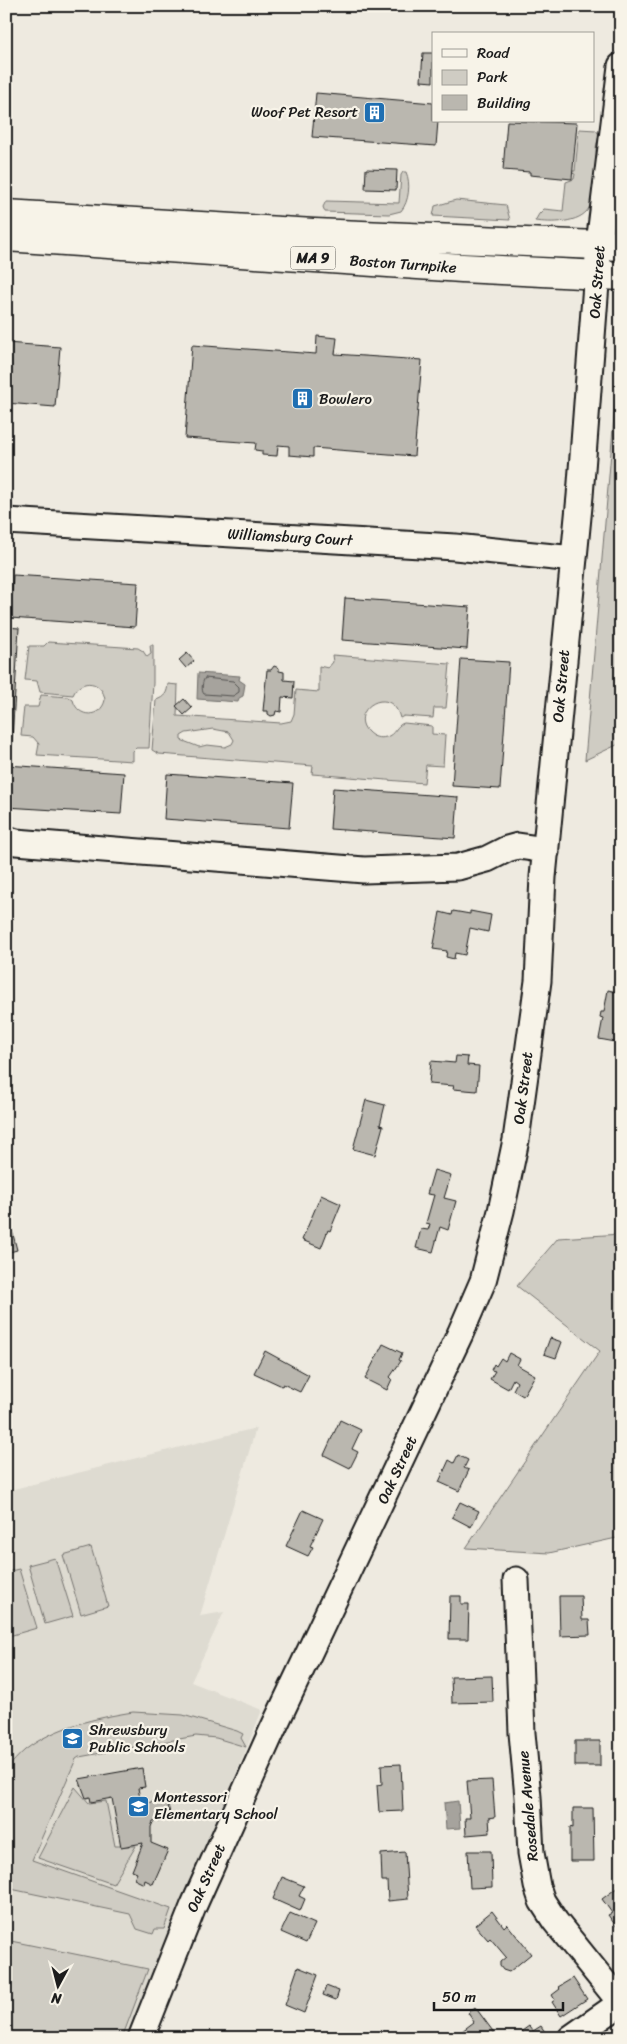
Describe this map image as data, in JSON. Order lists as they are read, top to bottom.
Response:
{
  "streets": {
    "highway": ["MA 9", "Boston Turnpike"],
    "street": ["Oak Street", "Williamsburg Court", "Rosedale Avenue"]
  },
  "crossings": [
    ["Boston Turnpike", "Oak Street"],
    ["Oak Street", "Williamsburg Court"]
  ],
  "places": {
    "building": ["Woof Pet Resort", "Bowlero"],
    "school or university": ["Shrewsbury Public Schools", "Montessori Elementary School"]
  },
  "legend": ["Road", "Park", "Building"],
  "scale_bar": "50 m",
  "north": "bottom"
}
